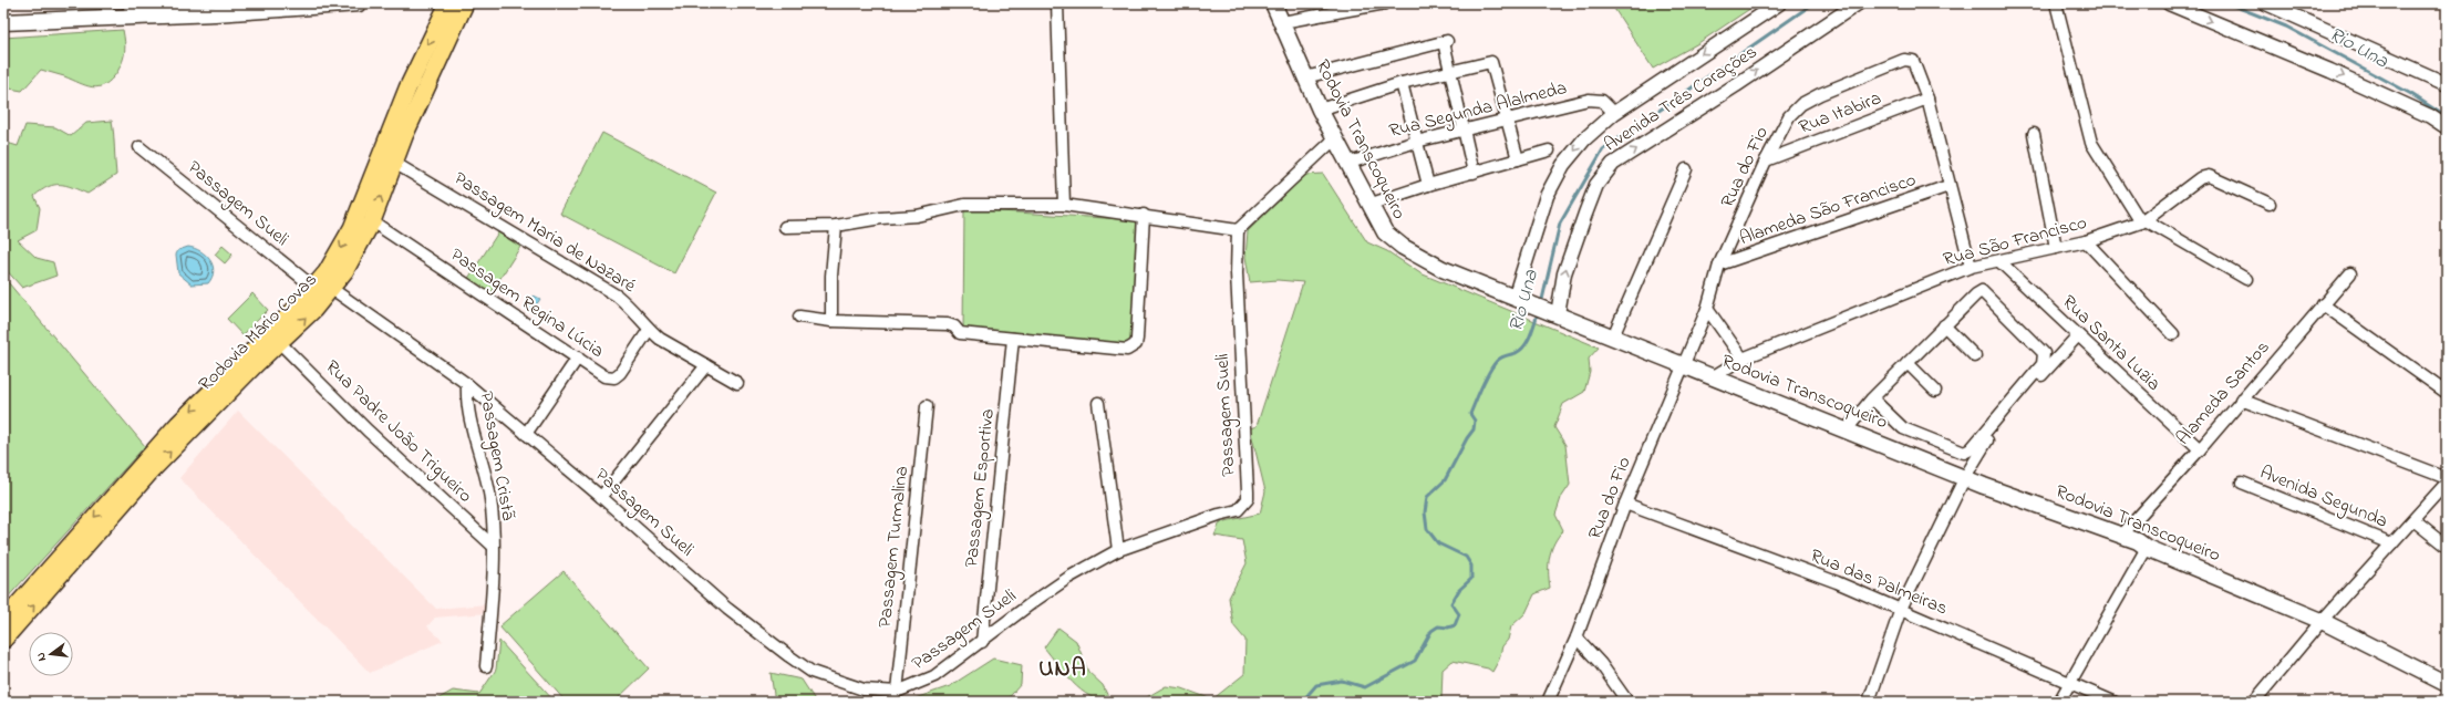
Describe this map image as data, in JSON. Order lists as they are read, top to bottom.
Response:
{
  "streets": {
    "main road": ["Rodovia Transcoqueiro", "Rodovia Mário Covas"],
    "street": [
      "Avenida Três Corações",
      "Rua Segunda Alalmeda",
      "Rua Itabira",
      "Rua do Fio",
      "Passagem Sueli",
      "Alameda São Francisco",
      "Passagem Maria de Nazaré",
      "Rua São Francisco",
      "Passagem Regina Lúcia",
      "Rua Santa Luzia",
      "Alameda Santos",
      "Rua Padre João Trigueiro",
      "Passagem Cristã",
      "Passagem Esportiva",
      "Avenida Segunda",
      "Passagem Turmalina",
      "Rua das Palmeiras"
    ]
  },
  "crossings": [
    ["Avenida Três Corações", "Rua Segunda Alalmeda"],
    ["Avenida Três Corações", "Rodovia Transcoqueiro"],
    ["Rua Segunda Alalmeda", "Rodovia Transcoqueiro"],
    ["Rua Itabira", "Rua do Fio"],
    ["Rodovia Transcoqueiro", "Rua do Fio"],
    ["Rodovia Transcoqueiro", "Rua São Francisco"],
    ["Rodovia Transcoqueiro", "Alameda Santos"],
    ["Rua do Fio", "Alameda São Francisco"],
    ["Rua do Fio", "Rua das Palmeiras"],
    ["Passagem Sueli", "Rodovia Mário Covas"],
    ["Passagem Sueli", "Passagem Cristã"],
    ["Passagem Sueli", "Passagem Esportiva"],
    ["Passagem Sueli", "Passagem Turmalina"],
    ["Passagem Maria de Nazaré", "Passagem Regina Lúcia"],
    ["Passagem Maria de Nazaré", "Rodovia Mário Covas"],
    ["Rua São Francisco", "Rua Santa Luzia"],
    ["Passagem Regina Lúcia", "Rodovia Mário Covas"],
    ["Rodovia Mário Covas", "Rua Padre João Trigueiro"],
    ["Rua Santa Luzia", "Alameda Santos"],
    ["Rua Padre João Trigueiro", "Passagem Cristã"]
  ],
  "districts": ["UNA"],
  "water": ["Rio Una"],
  "north": "left"
}
